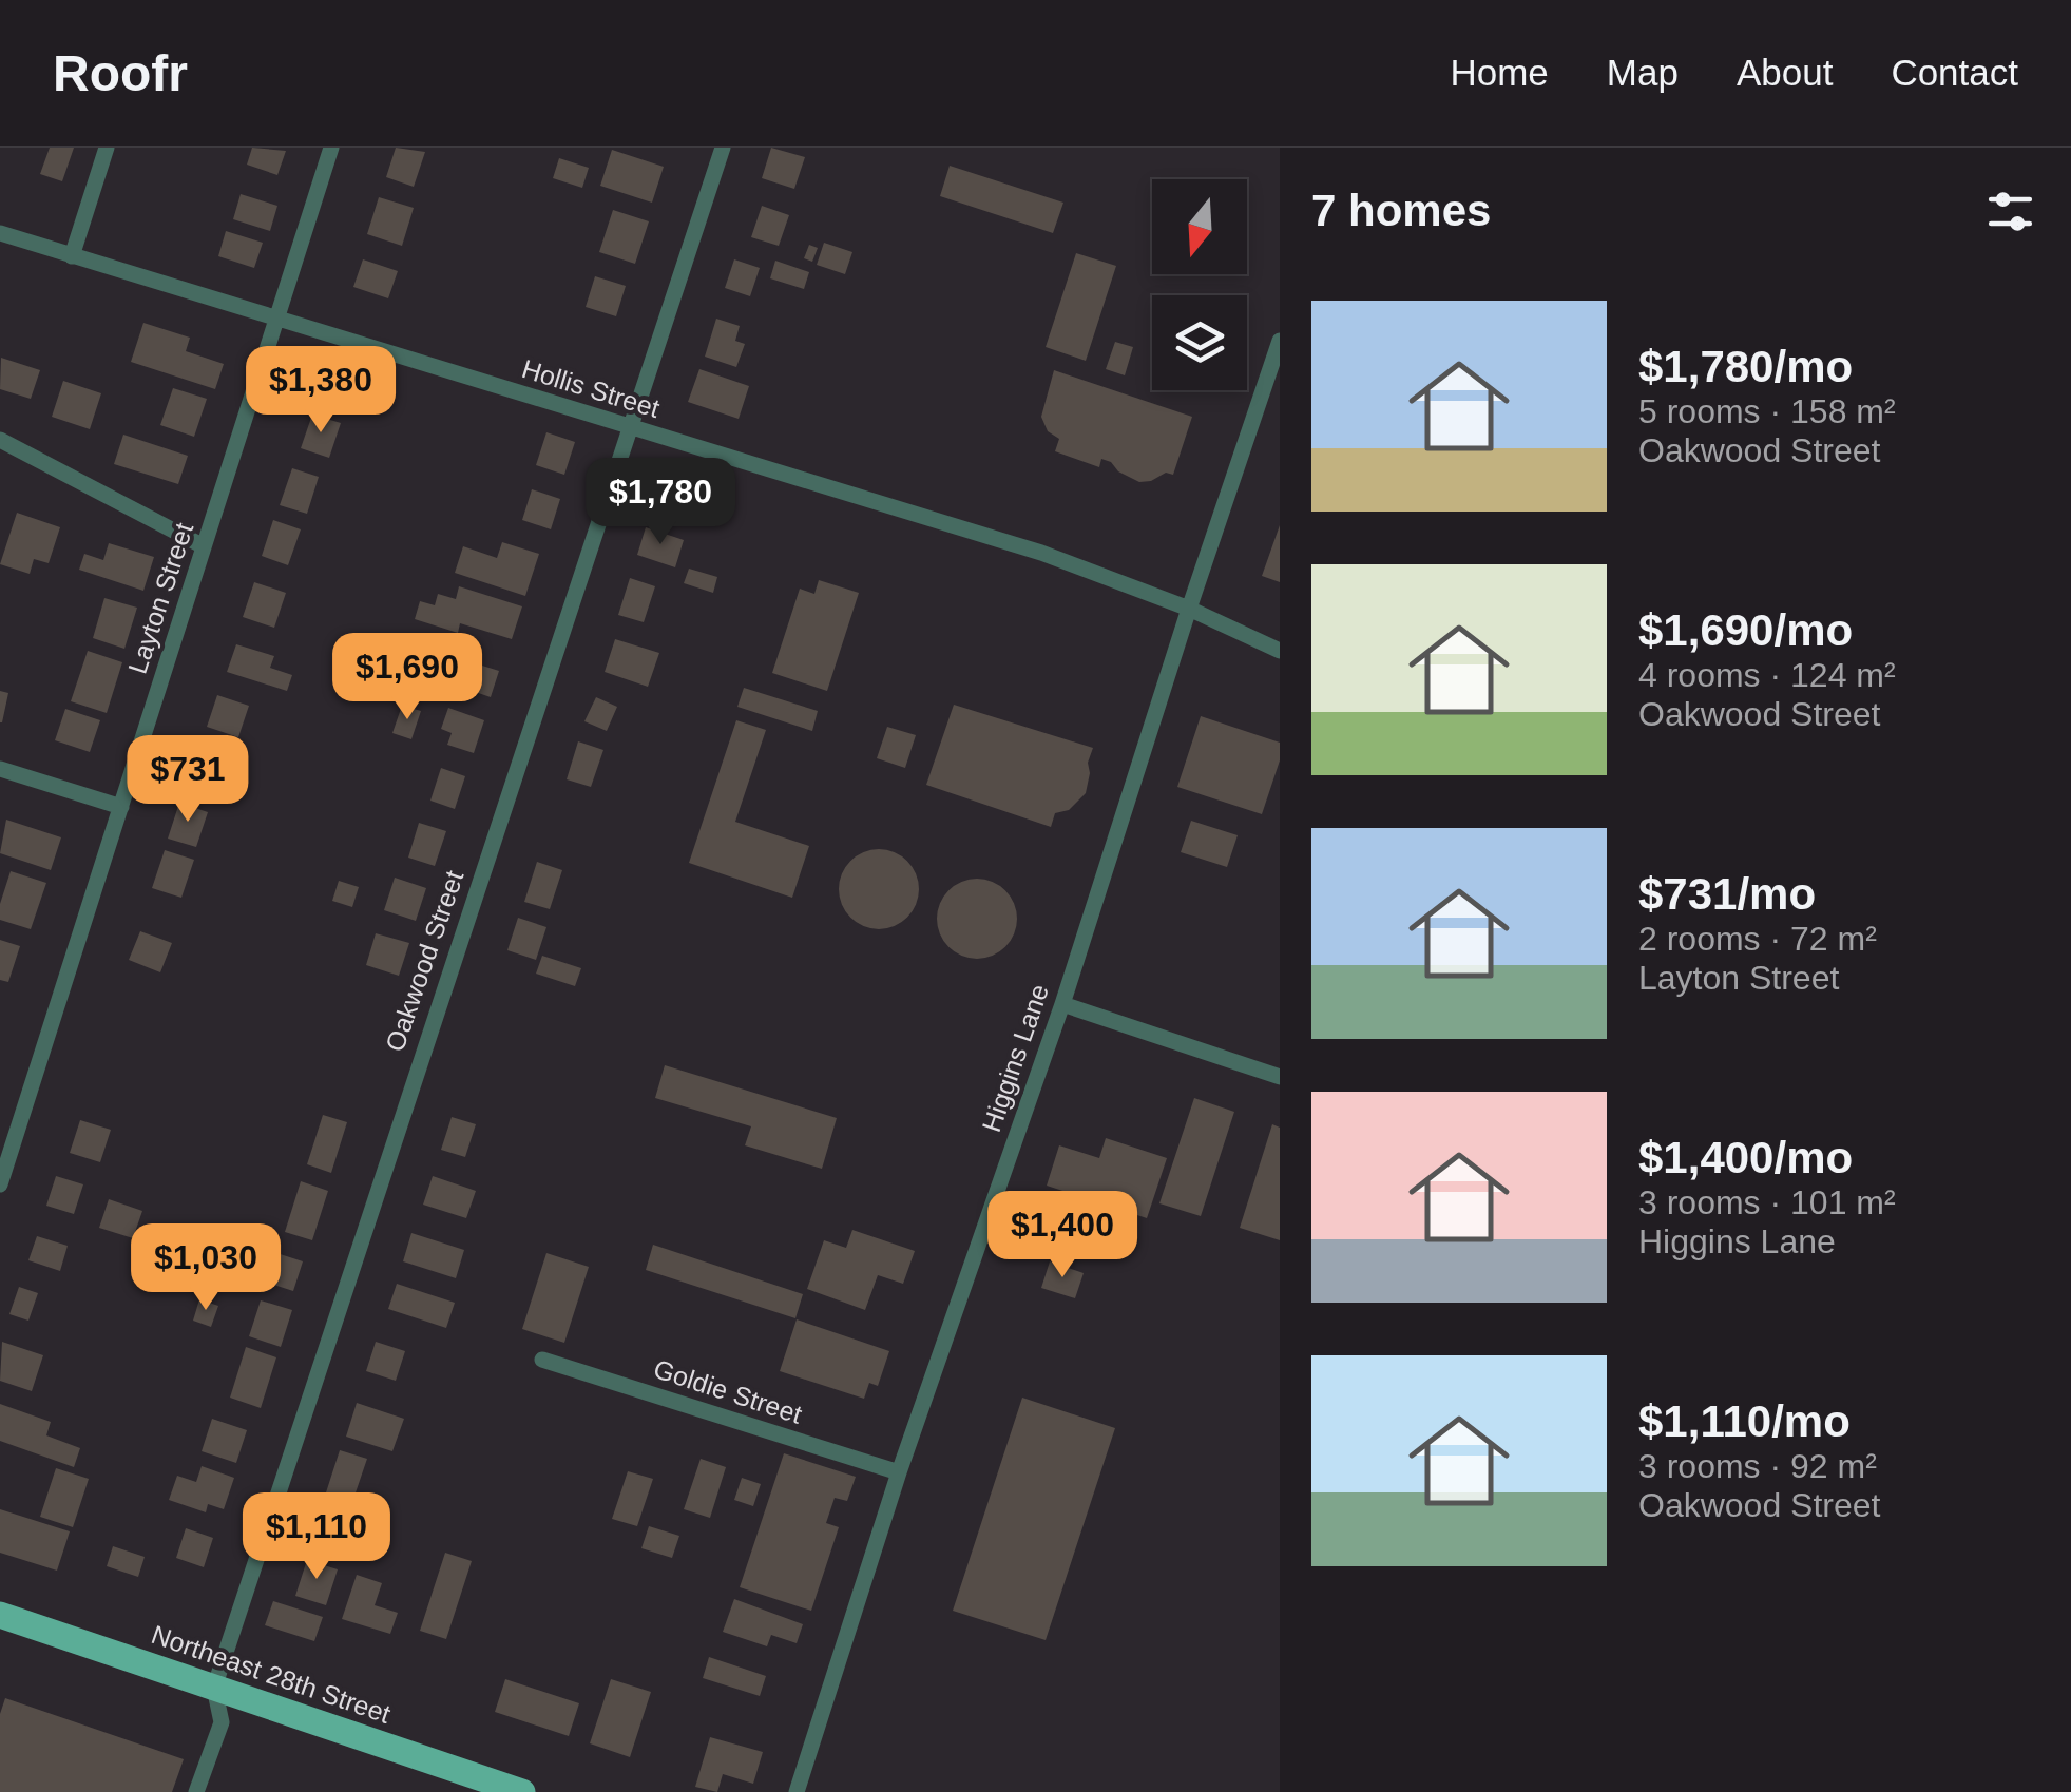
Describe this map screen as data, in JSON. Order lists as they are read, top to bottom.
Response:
{
  "streets": {
    "main road": ["Northeast 28th Street"],
    "street": [
      "Hollis Street",
      "Layton Street",
      "Oakwood Street",
      "Higgins Lane",
      "Goldie Street"
    ]
  },
  "crossings": [
    ["Hollis Street", "Layton Street"],
    ["Hollis Street", "Oakwood Street"],
    ["Hollis Street", "Higgins Lane"],
    ["Oakwood Street", "Northeast 28th Street"],
    ["Higgins Lane", "Goldie Street"]
  ],
  "north": "bottom",
  "page": {
    "header": "Roofr",
    "nav": [
      "Home",
      "Map",
      "About",
      "Contact"
    ],
    "heading": "7 homes",
    "list": [
      {
        "name": "$1,780/mo",
        "note": "5 rooms · 158 m² · Oakwood Street"
      },
      {
        "name": "$1,690/mo",
        "note": "4 rooms · 124 m² · Oakwood Street"
      },
      {
        "name": "$731/mo",
        "note": "2 rooms · 72 m² · Layton Street"
      },
      {
        "name": "$1,400/mo",
        "note": "3 rooms · 101 m² · Higgins Lane"
      },
      {
        "name": "$1,110/mo",
        "note": "3 rooms · 92 m² · Oakwood Street"
      }
    ],
    "price": [
      "$1,380",
      "$1,780",
      "$1,690",
      "$731",
      "$1,400",
      "$1,030",
      "$1,110"
    ]
  }
}
